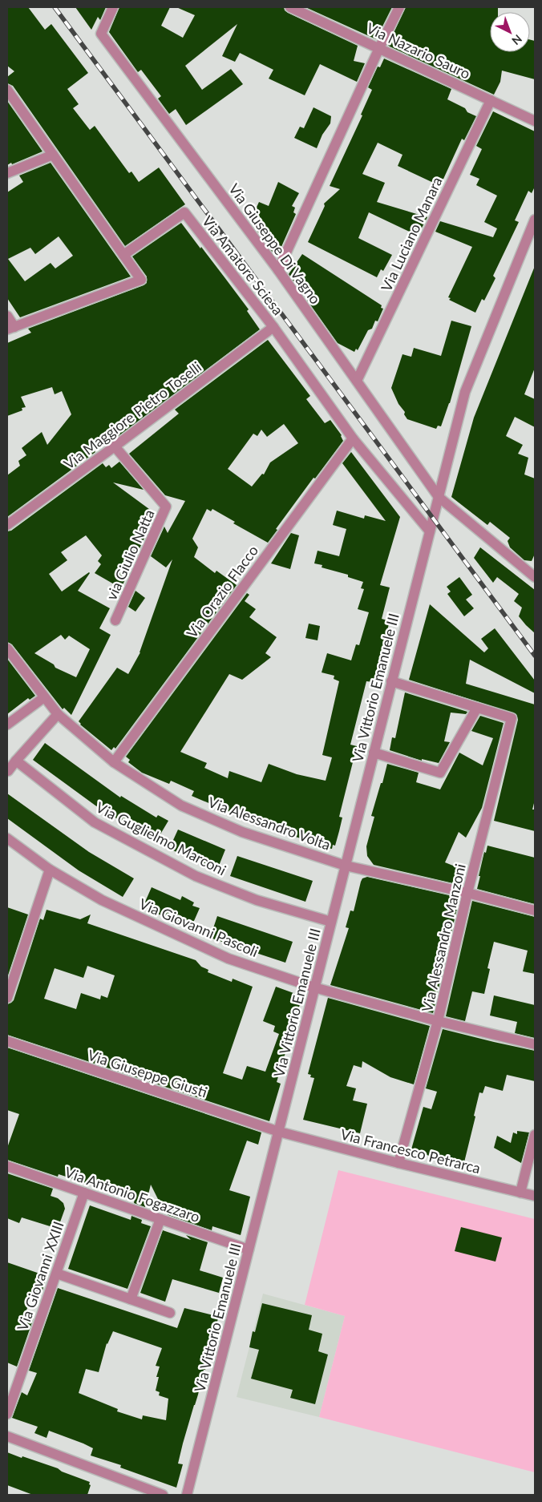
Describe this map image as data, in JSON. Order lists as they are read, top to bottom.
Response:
{
  "streets": {
    "street": [
      "Via Nazario Sauro",
      "Via Luciano Manara",
      "Via Giuseppe Di Vagno",
      "Via Amatore Sciesa",
      "Via Maggiore Pietro Toselli",
      "via Giulio Natta",
      "Via Orazio Flacco",
      "Via Vittorio Emanuele III",
      "Via Alessandro Volta",
      "Via Guglielmo Marconi",
      "Via Giovanni Pascoli",
      "Via Alessandro Manzoni",
      "Via Giuseppe Giusti",
      "Via Francesco Petrarca",
      "Via Antonio Fogazzaro",
      "Via Giovanni XXIII"
    ]
  },
  "crossings": [
    ["Via Nazario Sauro", "Via Luciano Manara"],
    ["Via Luciano Manara", "Via Giuseppe Di Vagno"],
    ["Via Giuseppe Di Vagno", "Via Vittorio Emanuele III"],
    ["Via Amatore Sciesa", "Via Maggiore Pietro Toselli"],
    ["Via Amatore Sciesa", "Via Orazio Flacco"],
    ["Via Amatore Sciesa", "Via Vittorio Emanuele III"],
    ["Via Maggiore Pietro Toselli", "via Giulio Natta"],
    ["Via Orazio Flacco", "Via Alessandro Volta"],
    ["Via Vittorio Emanuele III", "Via Alessandro Volta"],
    ["Via Vittorio Emanuele III", "Via Guglielmo Marconi"],
    ["Via Vittorio Emanuele III", "Via Giovanni Pascoli"],
    ["Via Vittorio Emanuele III", "Via Giuseppe Giusti"],
    ["Via Vittorio Emanuele III", "Via Francesco Petrarca"],
    ["Via Vittorio Emanuele III", "Via Antonio Fogazzaro"],
    ["Via Alessandro Volta", "Via Alessandro Manzoni"],
    ["Via Giovanni Pascoli", "Via Alessandro Manzoni"],
    ["Via Alessandro Manzoni", "Via Francesco Petrarca"],
    ["Via Giuseppe Giusti", "Via Francesco Petrarca"],
    ["Via Antonio Fogazzaro", "Via Giovanni XXIII"]
  ],
  "north": "bottom right"
}
